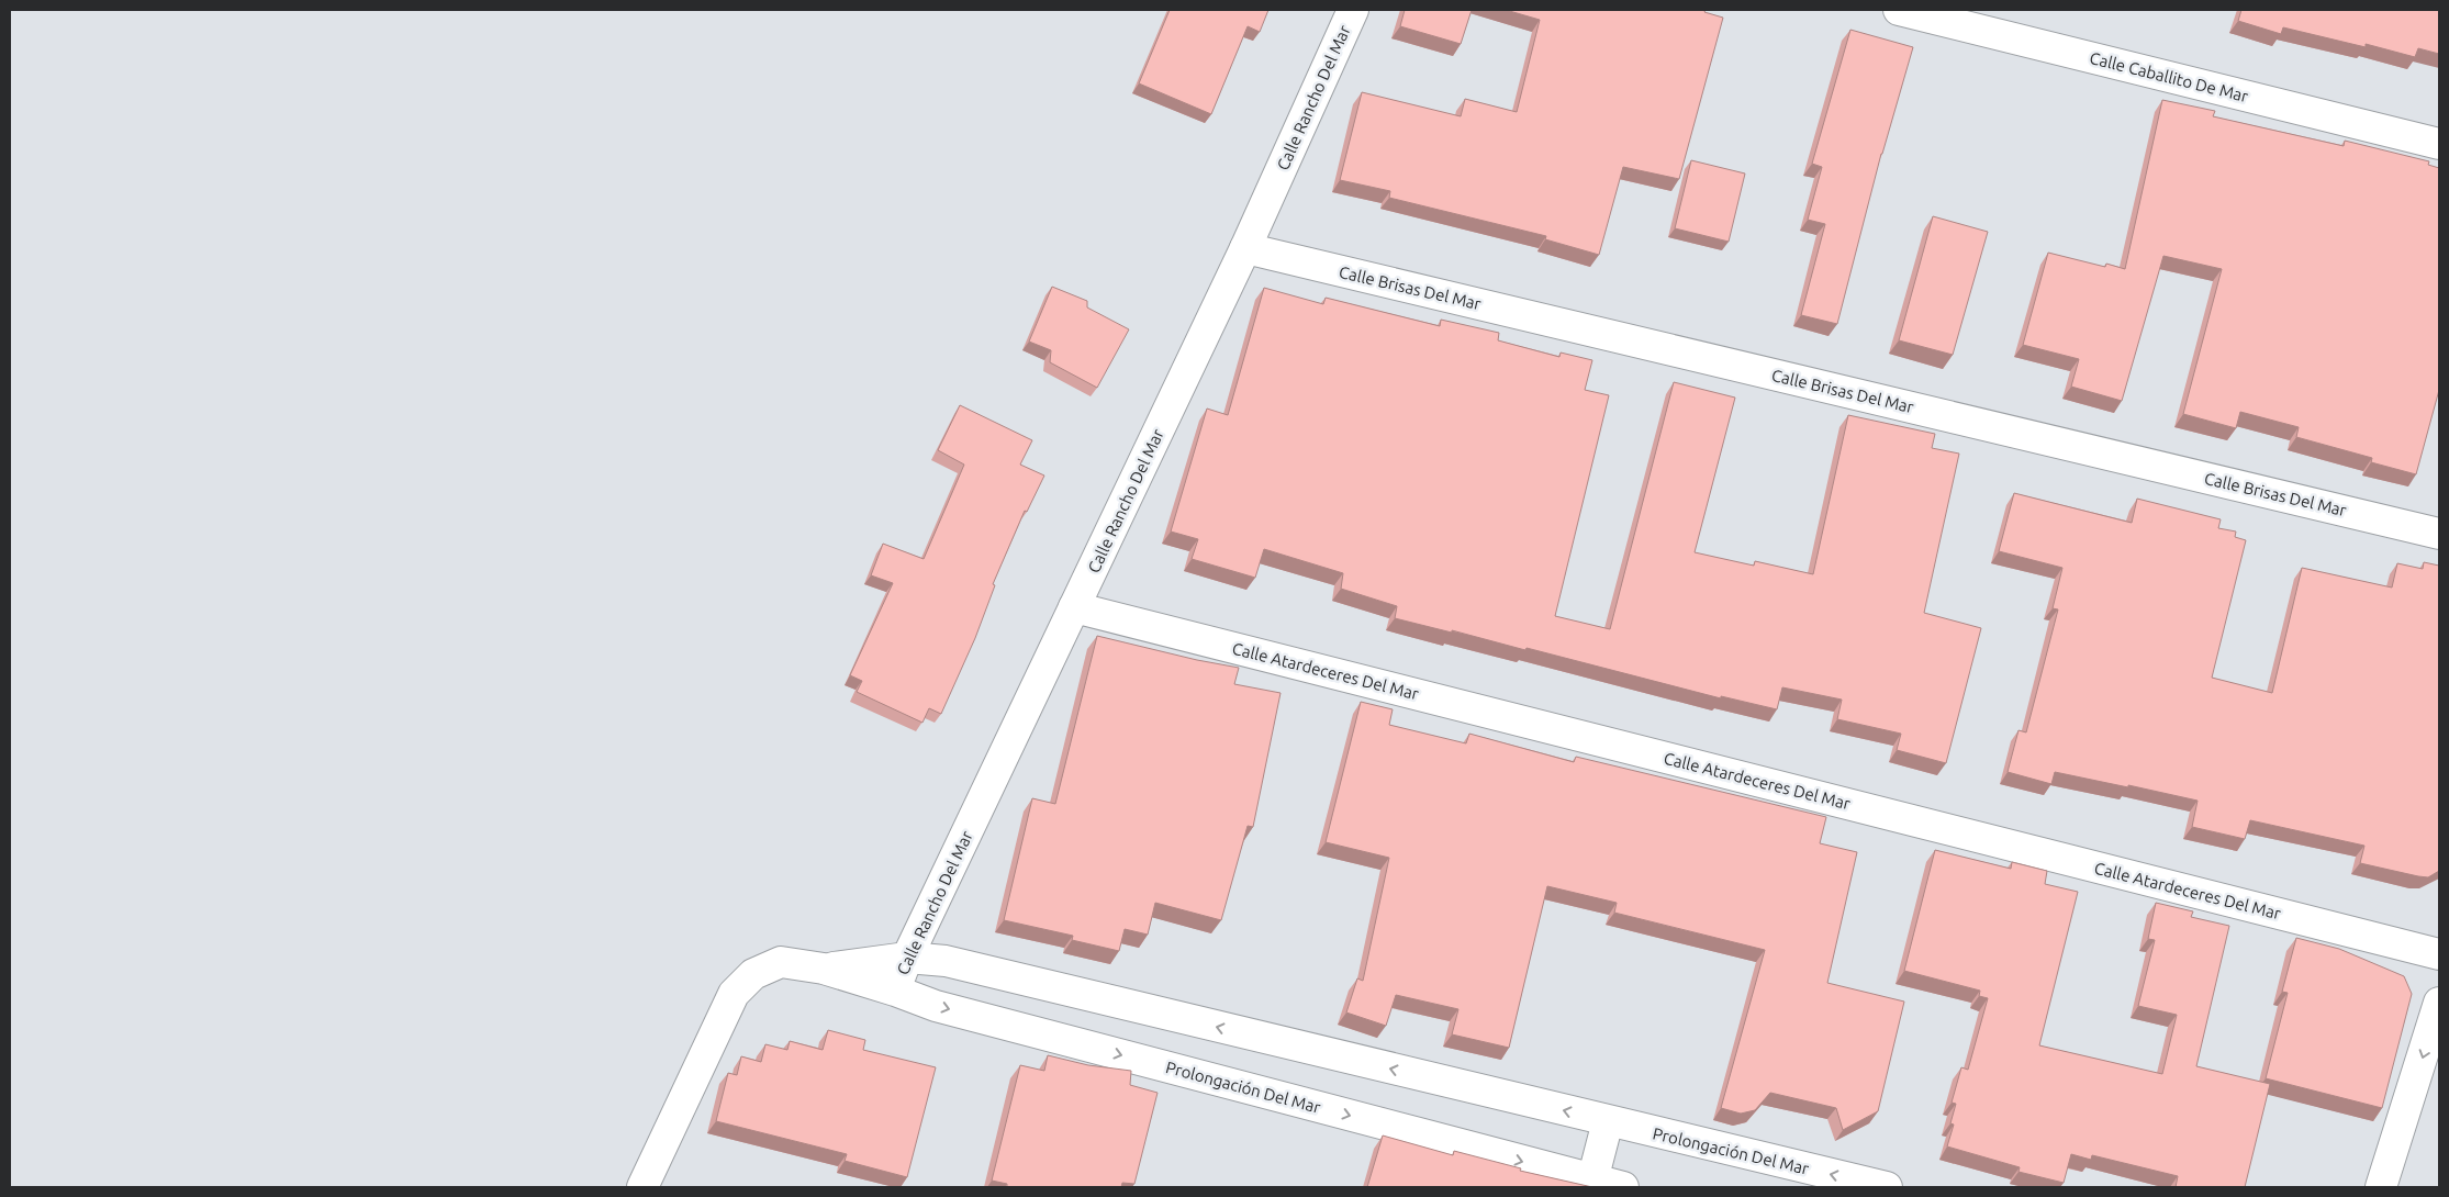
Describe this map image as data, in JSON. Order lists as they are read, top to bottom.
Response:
{
  "streets": {
    "street": [
      "Calle Caballito De Mar",
      "Calle Rancho Del Mar",
      "Calle Brisas Del Mar",
      "Calle Atardeceres Del Mar",
      "Prolongación Del Mar"
    ]
  },
  "crossings": [
    ["Calle Rancho Del Mar", "Calle Brisas Del Mar"],
    ["Calle Rancho Del Mar", "Calle Atardeceres Del Mar"],
    ["Calle Rancho Del Mar", "Prolongación Del Mar"]
  ]
}
